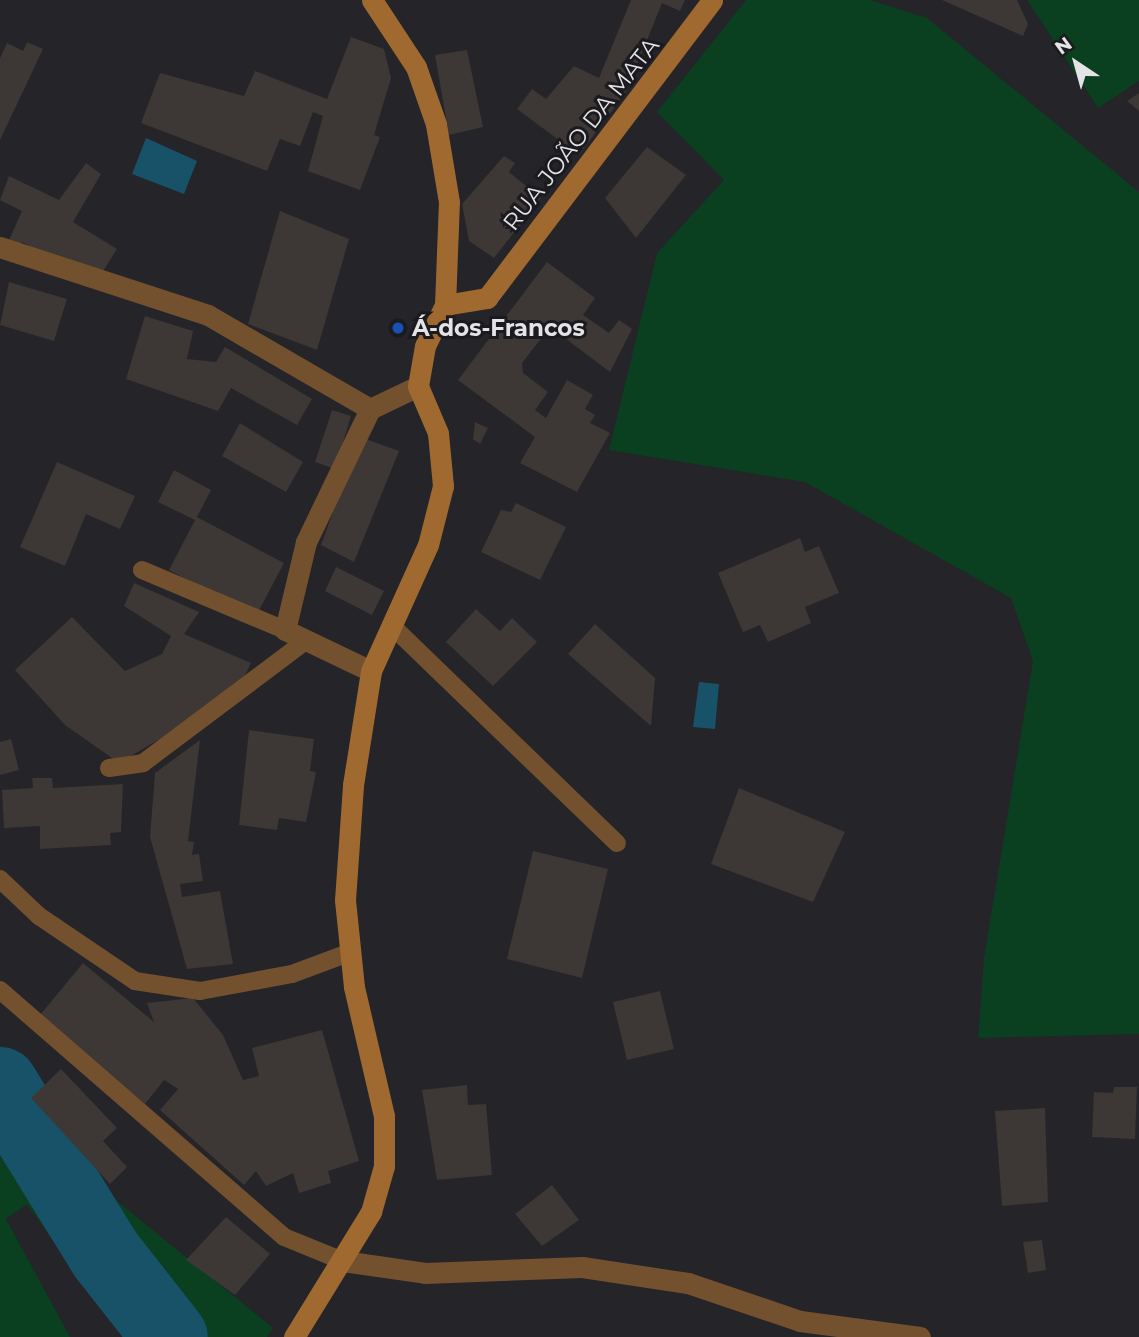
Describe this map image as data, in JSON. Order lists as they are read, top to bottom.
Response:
{
  "streets": {
    "street": ["RUA JOÃO DA MATA"]
  },
  "places": ["Á-dos-Francos"],
  "north": "top left"
}
